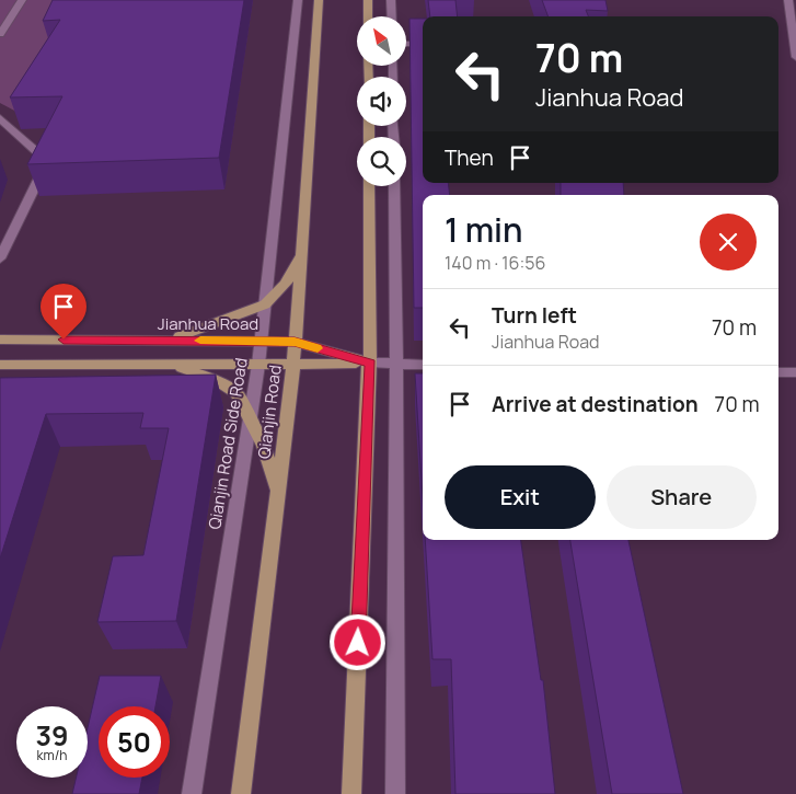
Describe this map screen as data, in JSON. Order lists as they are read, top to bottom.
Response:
{
  "streets": {
    "main road": ["Jianhua Road", "Qianjin Road"],
    "street": ["Qianjin Road Side Road"]
  },
  "crossings": [
    ["Jianhua Road", "Qianjin Road"],
    ["Jianhua Road", "Qianjin Road Side Road"]
  ],
  "north": "top left",
  "page": {
    "turn": ["70 m", "Jianhua Road"],
    "then": "Then",
    "heading": ["1 min", "140 m · 16:56"],
    "list": [
      {
        "name": "Turn left",
        "note": "Jianhua Road",
        "value": "70 m"
      },
      {
        "name": "Arrive at destination",
        "value": "70 m"
      }
    ],
    "buttons": ["Exit", "Share"],
    "speed": "39 km/h",
    "limit": "50"
  }
}
